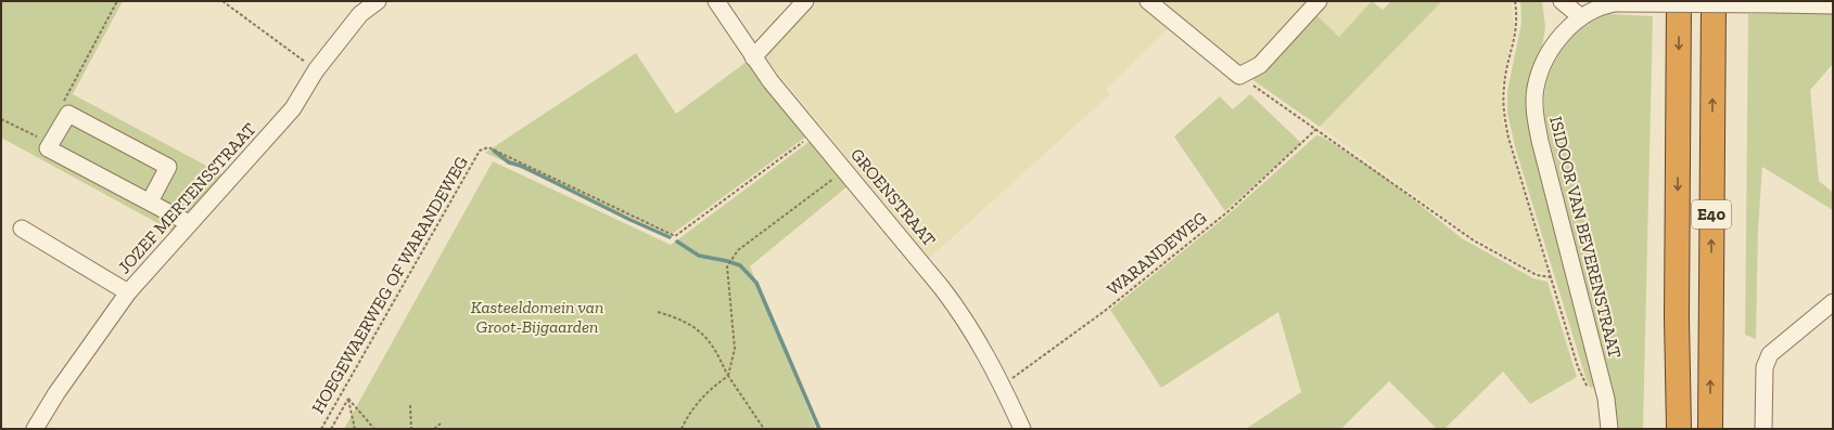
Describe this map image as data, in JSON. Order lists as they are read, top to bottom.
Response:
{
  "streets": {
    "highway": ["E40"],
    "street": ["GROENSTRAAT", "JOZEF MERTENSSTRAAT", "ISIDOOR VAN BEVERENSTRAAT"],
    "path": ["WARANDEWEG", "HOEGEWAERWEG OF WARANDEWEG"]
  },
  "crossings": [
    ["GROENSTRAAT", "WARANDEWEG"],
    ["GROENSTRAAT", "HOEGEWAERWEG OF WARANDEWEG"]
  ],
  "parks": ["Kasteeldomein van Groot-Bijgaarden"]
}
